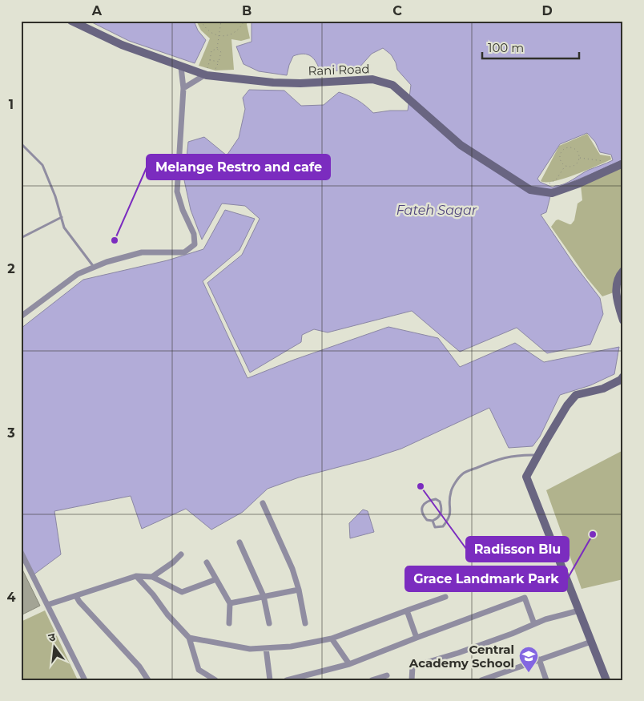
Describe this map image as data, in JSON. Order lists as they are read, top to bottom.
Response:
{
  "streets": {
    "street": ["Rani Road"]
  },
  "water": ["Fateh Sagar"],
  "places": {
    "other": ["Melange Restro and cafe", "Radisson Blu", "Grace Landmark Park"],
    "school or university": ["Central Academy School"]
  },
  "scale_bar": "100 m",
  "north": "top",
  "grid": {
    "columns": [
      "A",
      "B",
      "C",
      "D"
    ],
    "rows": [
      "1",
      "2",
      "3",
      "4"
    ]
  }
}
